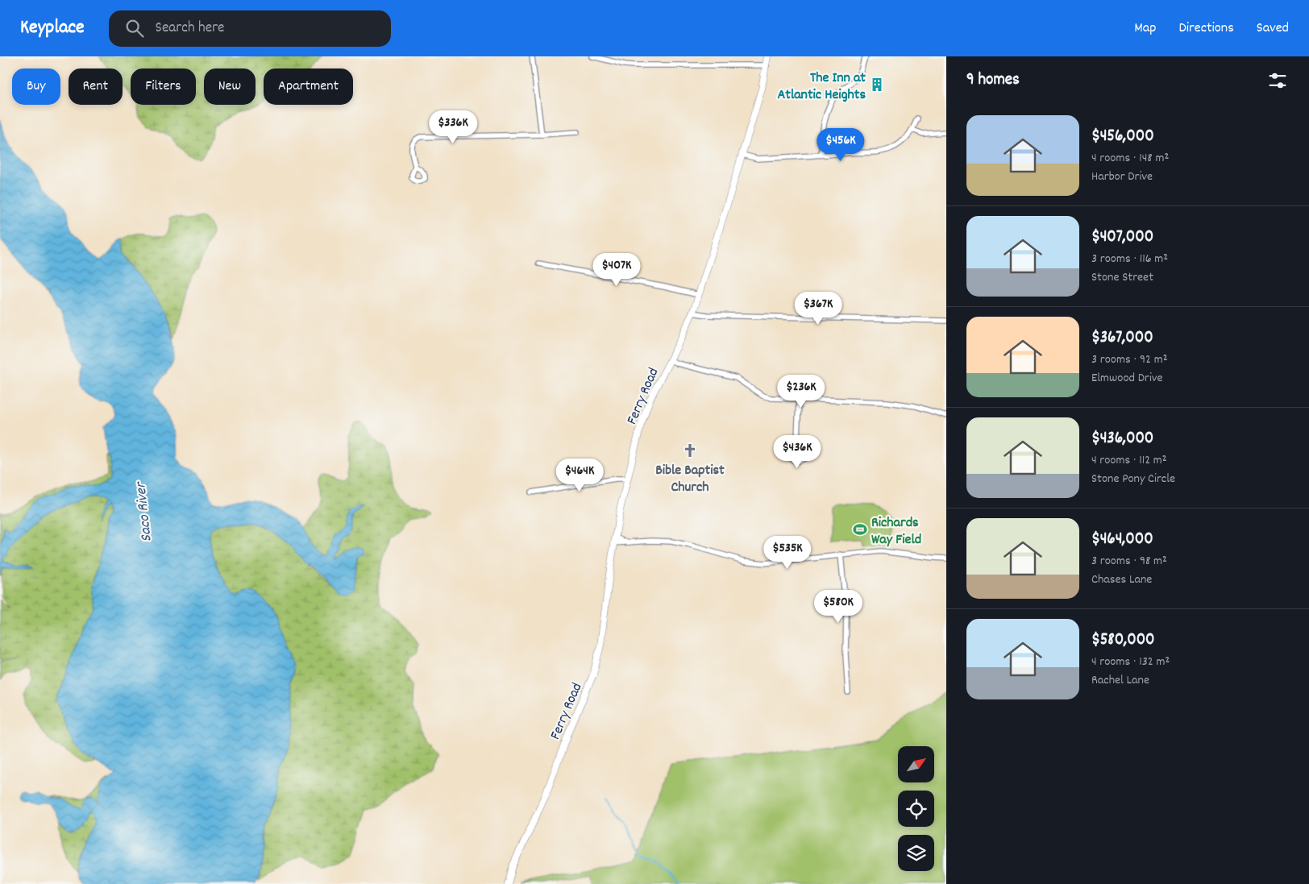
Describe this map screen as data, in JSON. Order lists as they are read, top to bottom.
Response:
{
  "streets": {
    "main road": ["Ferry Road"]
  },
  "water": ["Saco River"],
  "places": {
    "building": ["The Inn at Atlantic Heights"],
    "church": ["Bible Baptist Church"],
    "sports": ["Richards Way Field"]
  },
  "north": "top right",
  "page": {
    "header": "Keyplace",
    "search": "Search here",
    "nav": ["Map", "Directions", "Saved"],
    "heading": "9 homes",
    "chip": [
      "Buy",
      "Rent",
      "Filters",
      "New",
      "Apartment"
    ],
    "list": [
      {
        "name": "$456,000",
        "note": "4 rooms · 148 m² · Harbor Drive"
      },
      {
        "name": "$407,000",
        "note": "3 rooms · 116 m² · Stone Street"
      },
      {
        "name": "$367,000",
        "note": "3 rooms · 92 m² · Elmwood Drive"
      },
      {
        "name": "$436,000",
        "note": "4 rooms · 112 m² · Stone Pony Circle"
      },
      {
        "name": "$464,000",
        "note": "3 rooms · 98 m² · Chases Lane"
      },
      {
        "name": "$580,000",
        "note": "4 rooms · 132 m² · Rachel Lane"
      }
    ],
    "price": [
      "$336K",
      "$456K",
      "$407K",
      "$367K",
      "$236K",
      "$436K",
      "$464K",
      "$535K",
      "$580K"
    ]
  }
}
